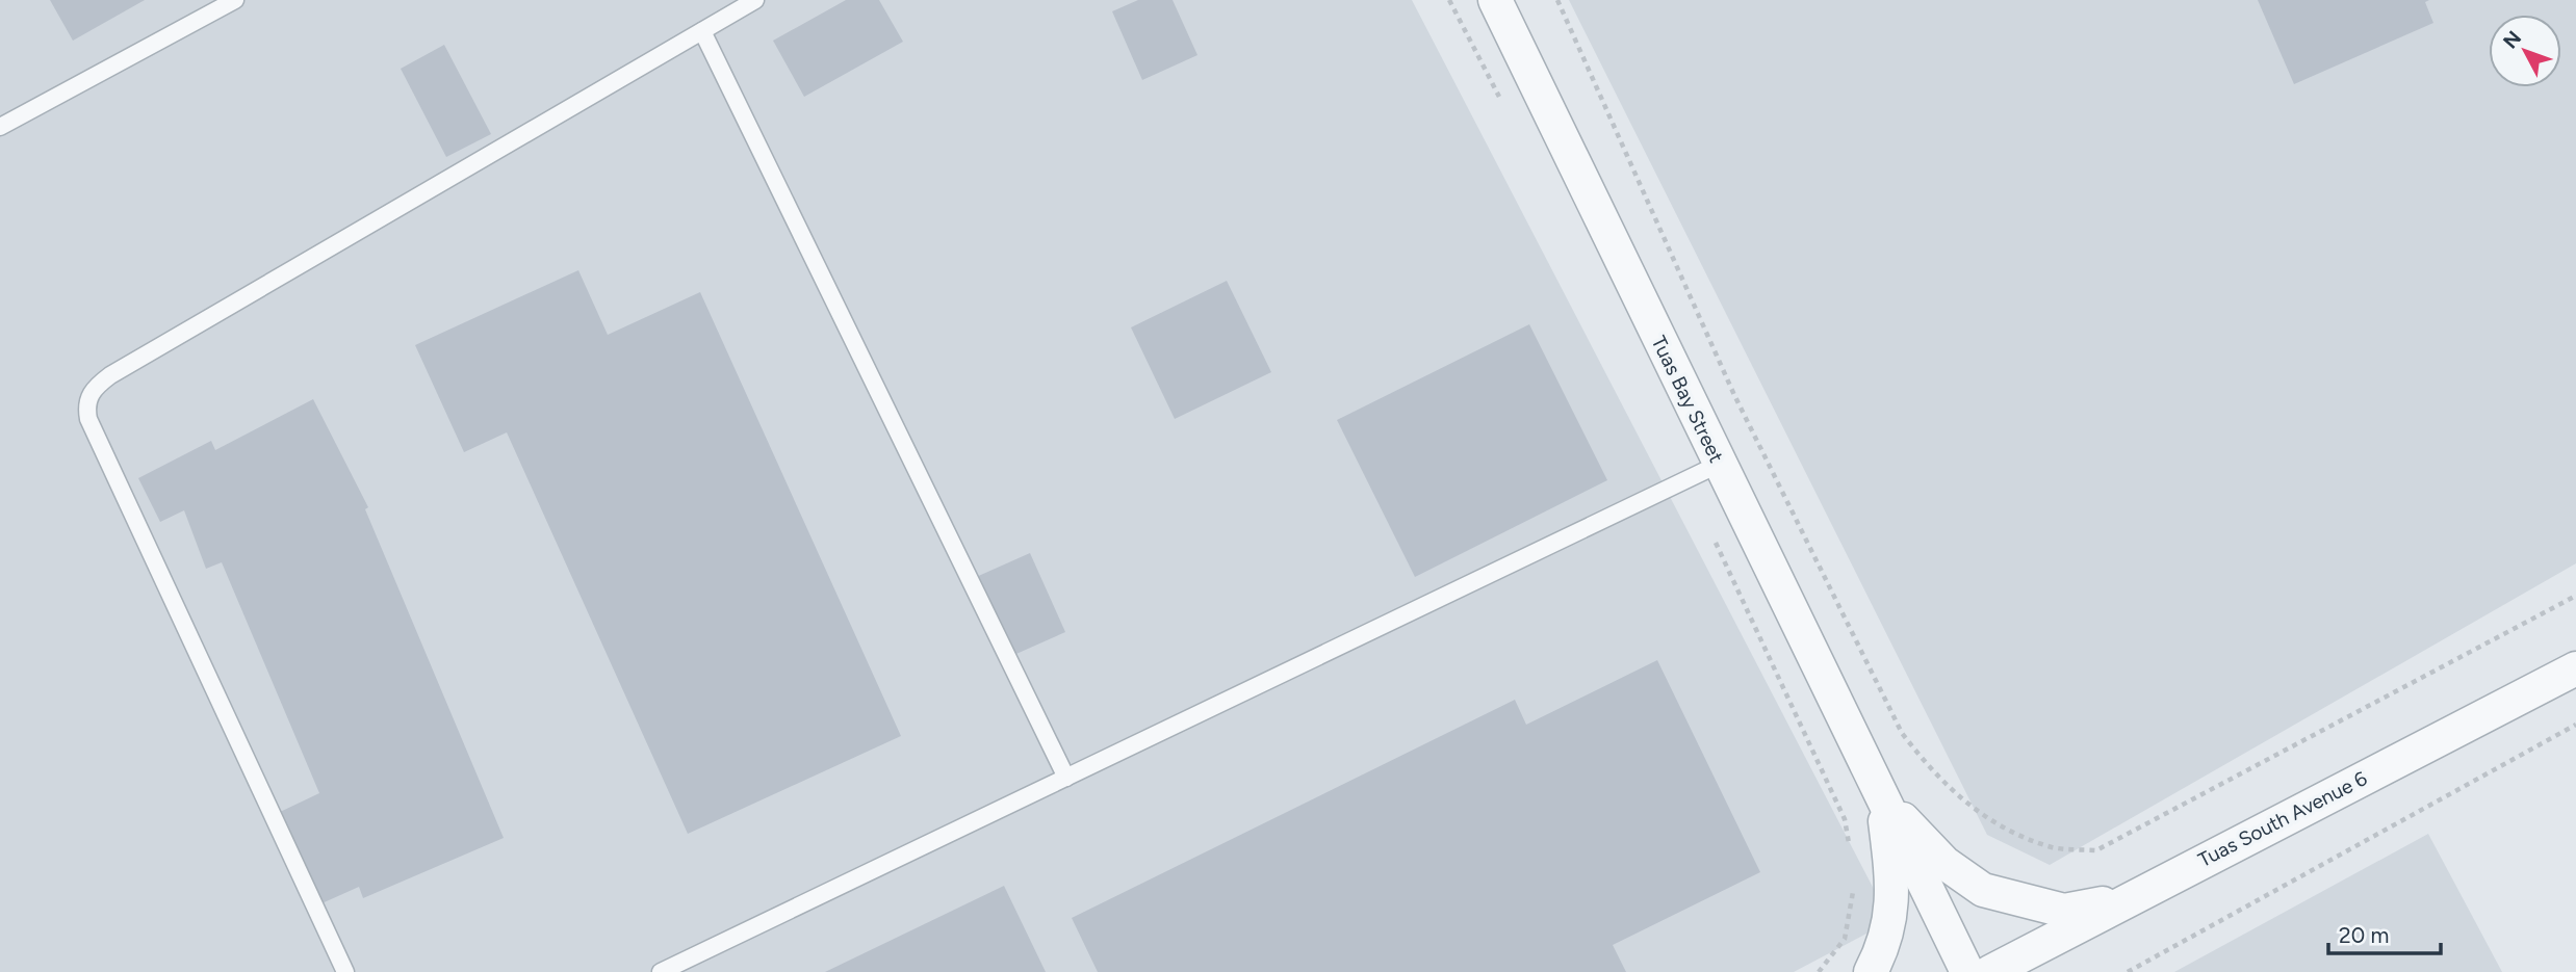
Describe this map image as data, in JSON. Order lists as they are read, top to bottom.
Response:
{
  "streets": {
    "street": ["Tuas Bay Street", "Tuas South Avenue 6"]
  },
  "crossings": [
    ["Tuas Bay Street", "Tuas South Avenue 6"]
  ],
  "scale_bar": "20 m",
  "north": "top left"
}
